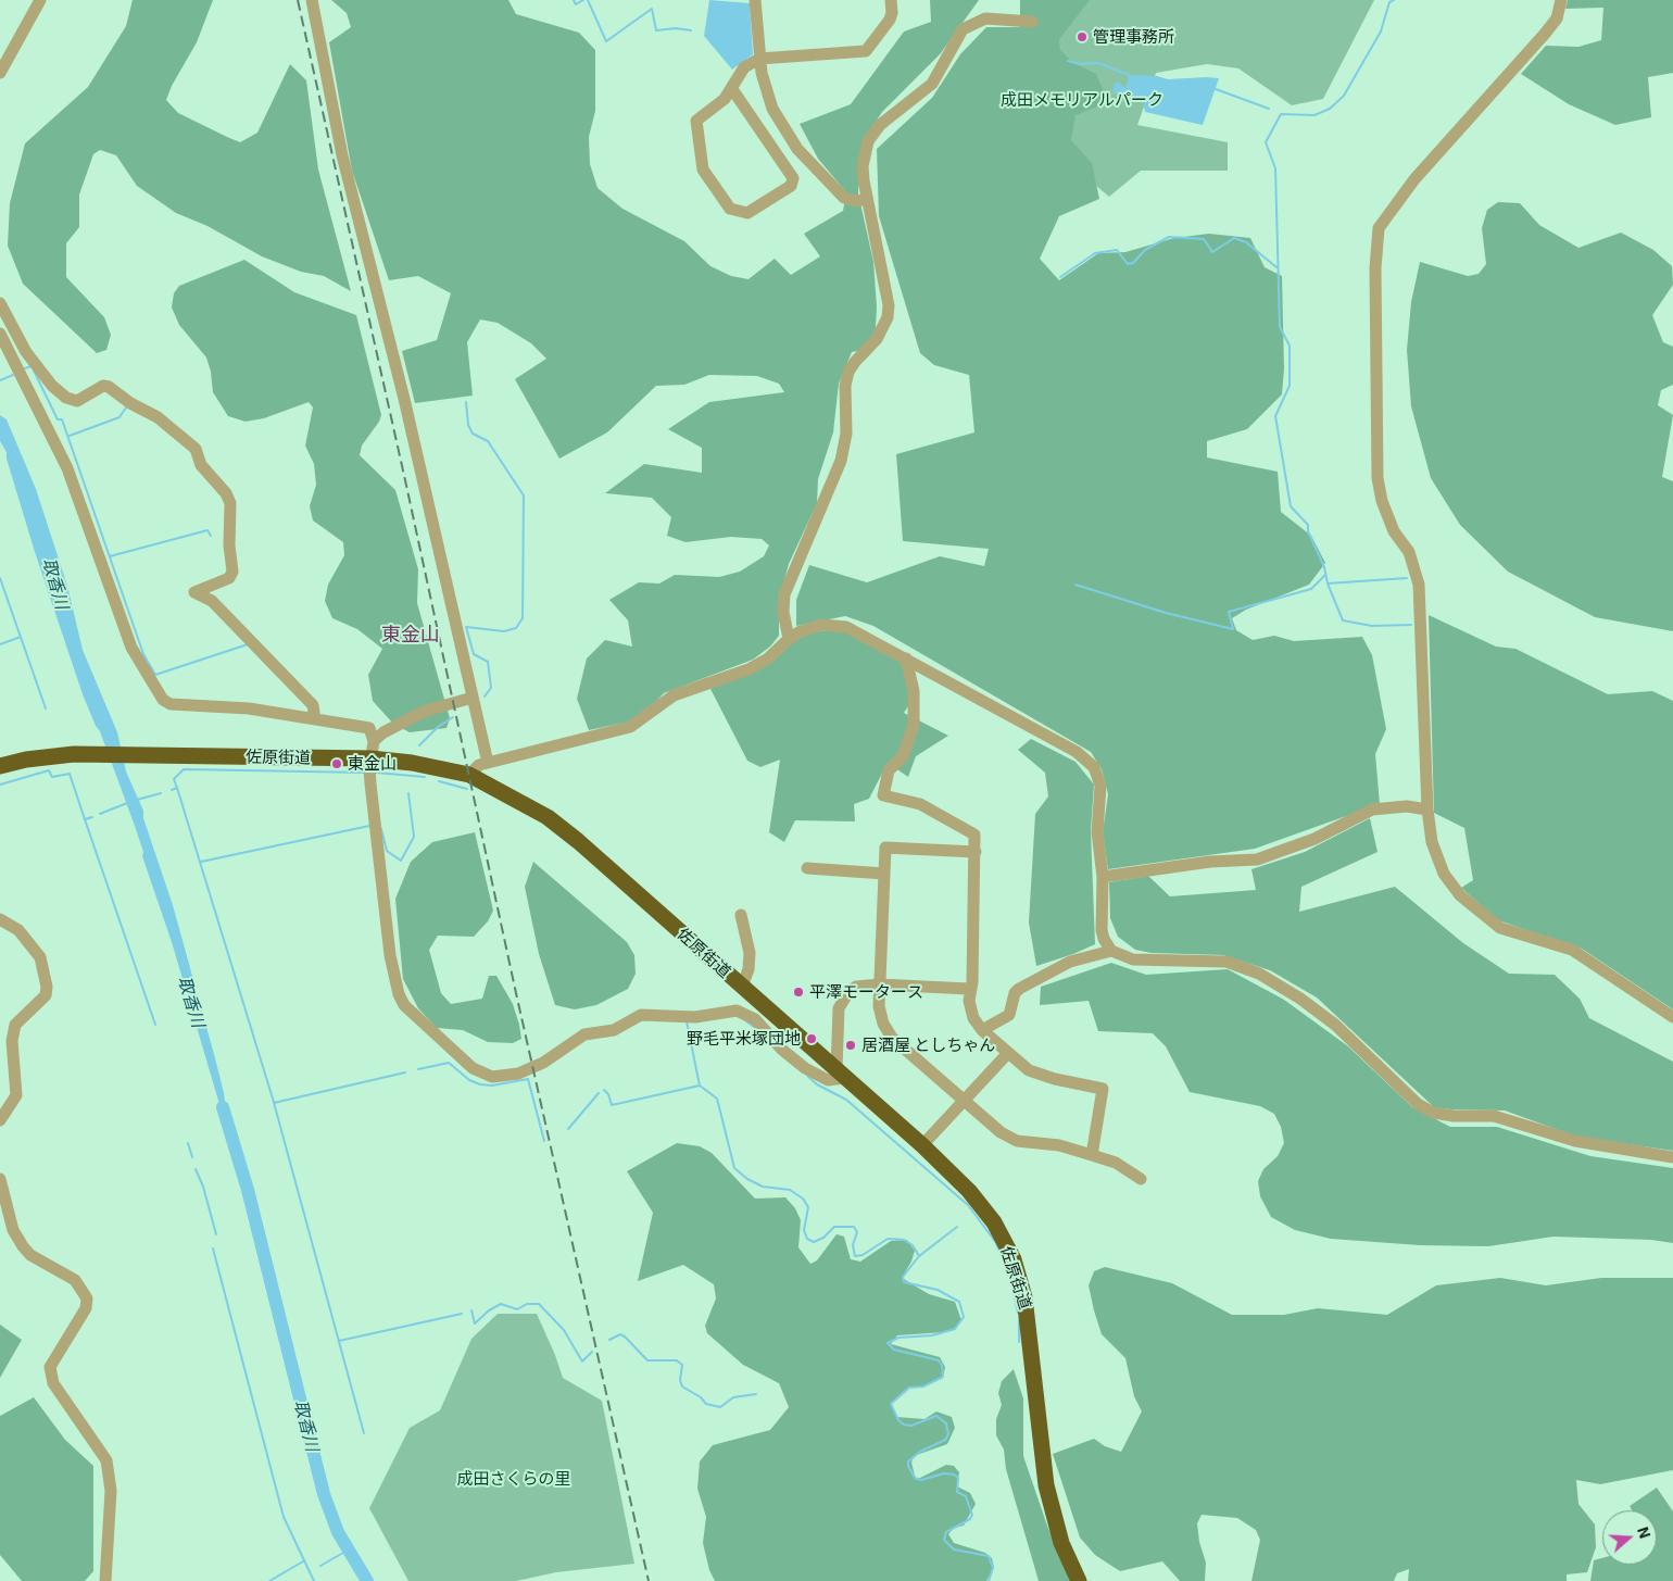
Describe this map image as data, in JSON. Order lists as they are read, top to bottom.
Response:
{
  "streets": {
    "highway": ["佐原街道"]
  },
  "districts": ["東金山"],
  "water": ["取香川"],
  "parks": ["成田メモリアルパーク", "成田さくらの里"],
  "places": [
    "管理事務所",
    "東金山",
    "平澤モータース",
    "野毛平米塚団地",
    "居酒屋 としちゃん"
  ],
  "north": "right"
}
